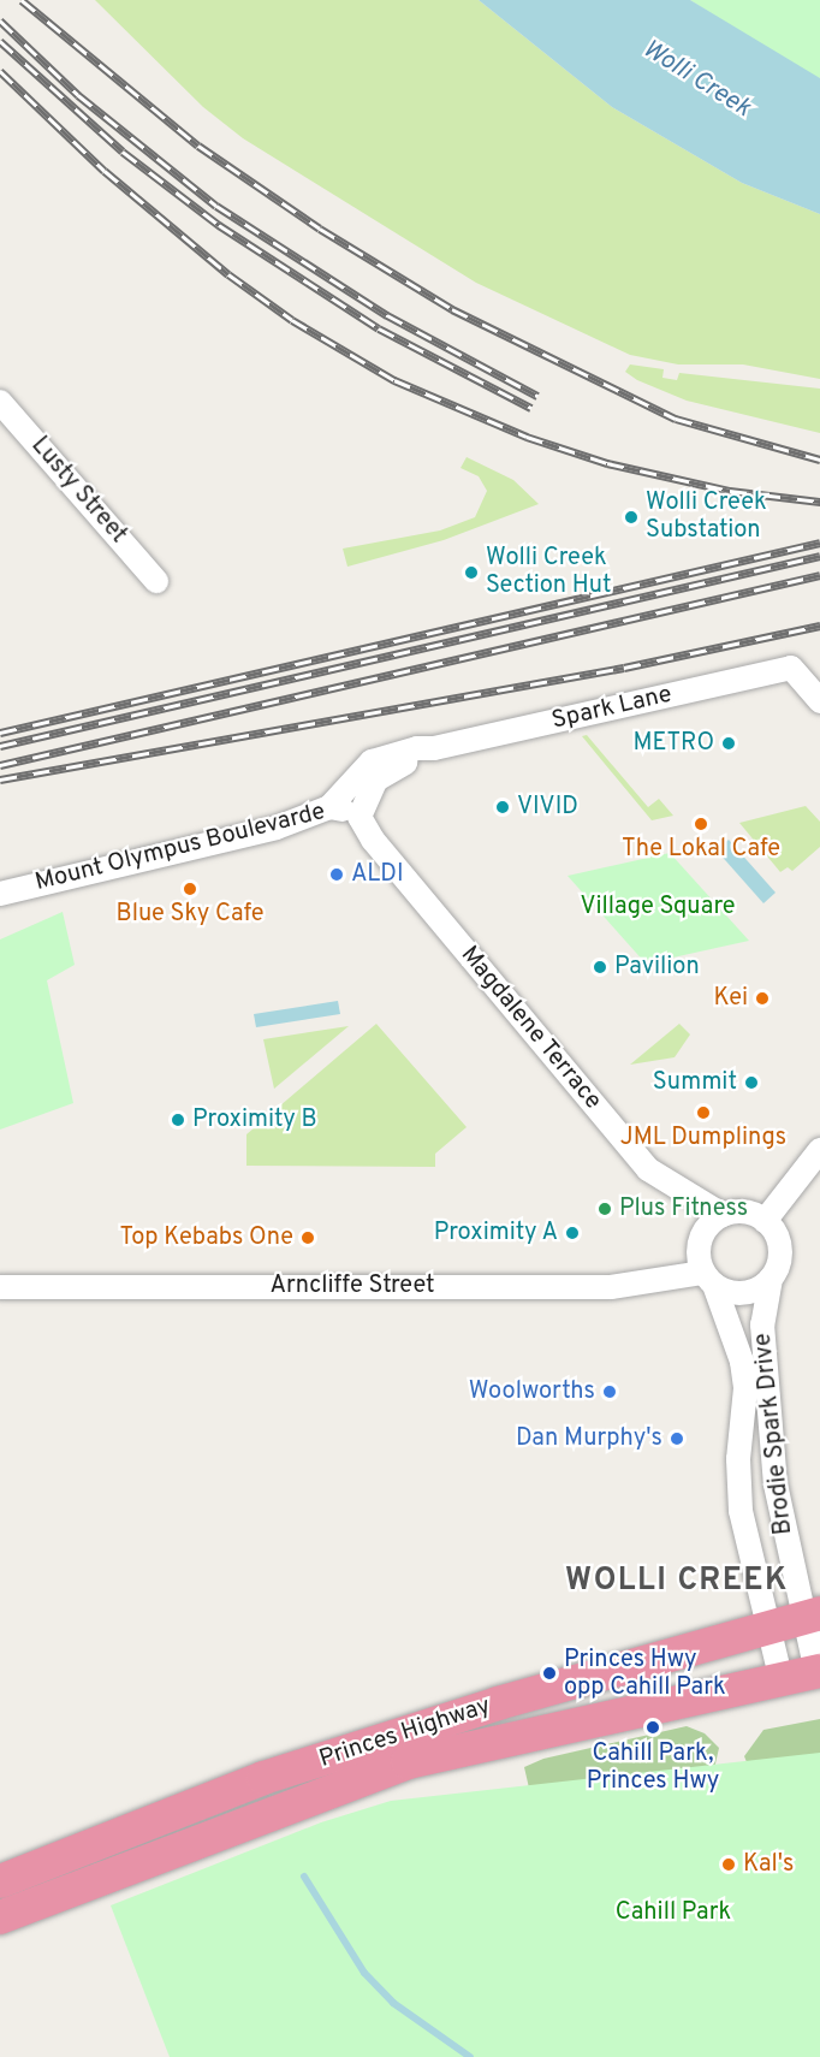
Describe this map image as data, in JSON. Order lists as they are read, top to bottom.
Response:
{
  "streets": {
    "highway": ["Princes Highway"],
    "street": [
      "Lusty Street",
      "Spark Lane",
      "Mount Olympus Boulevarde",
      "Magdalene Terrace",
      "Arncliffe Street",
      "Brodie Spark Drive"
    ]
  },
  "crossings": [
    ["Spark Lane", "Mount Olympus Boulevarde"],
    ["Spark Lane", "Magdalene Terrace"],
    ["Mount Olympus Boulevarde", "Magdalene Terrace"],
    ["Magdalene Terrace", "Arncliffe Street"],
    ["Magdalene Terrace", "Brodie Spark Drive"],
    ["Arncliffe Street", "Brodie Spark Drive"],
    ["Brodie Spark Drive", "Princes Highway"]
  ],
  "districts": ["WOLLI CREEK"],
  "water": ["Wolli Creek"],
  "parks": ["Village Square", "Cahill Park"],
  "places": [
    "Wolli Creek Substation",
    "Wolli Creek Section Hut",
    "METRO",
    "VIVID",
    "The Lokal Cafe",
    "ALDI",
    "Blue Sky Cafe",
    "Pavilion",
    "Kei",
    "Summit",
    "JML Dumplings",
    "Proximity B",
    "Plus Fitness",
    "Proximity A",
    "Top Kebabs One",
    "Woolworths",
    "Dan Murphy's",
    "Princes Hwy opp Cahill Park",
    "Cahill Park, Princes Hwy",
    "Kal's"
  ]
}
